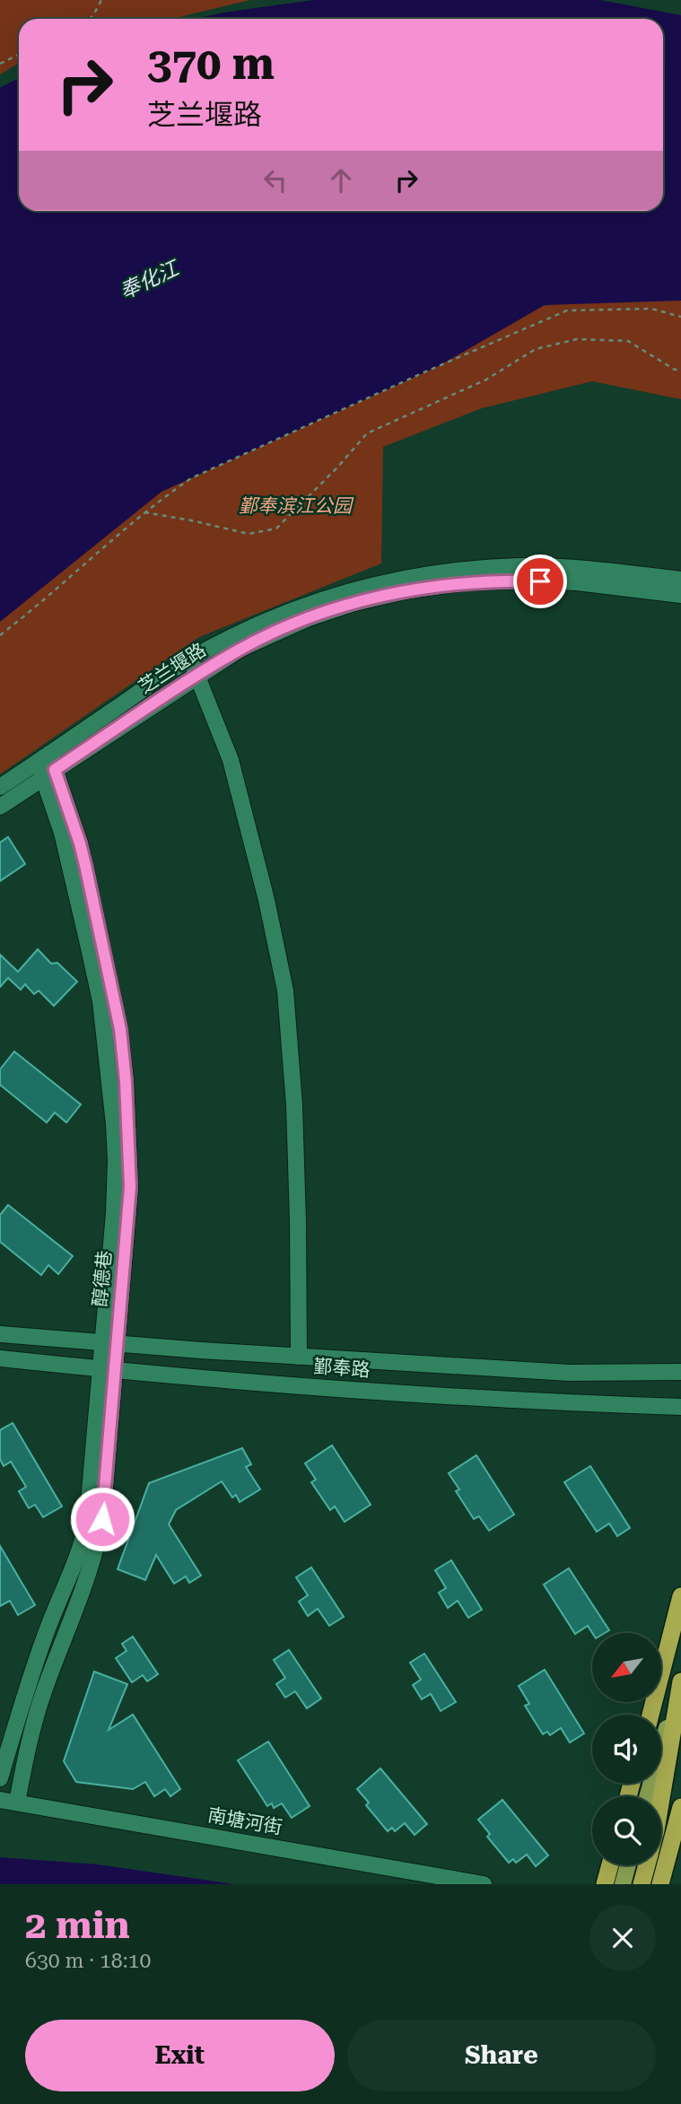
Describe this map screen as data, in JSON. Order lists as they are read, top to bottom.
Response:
{
  "streets": {
    "street": [
      "芝兰堰路",
      "醇德巷",
      "鄞奉路",
      "南塘河街"
    ]
  },
  "crossings": [
    ["芝兰堰路", "醇德巷"],
    ["醇德巷", "鄞奉路"],
    ["醇德巷", "南塘河街"]
  ],
  "water": ["奉化江"],
  "parks": ["鄞奉滨江公园"],
  "north": "bottom left",
  "page": {
    "turn": ["370 m", "芝兰堰路"],
    "heading": ["2 min", "630 m · 18:10"],
    "buttons": ["Exit", "Share"]
  }
}
